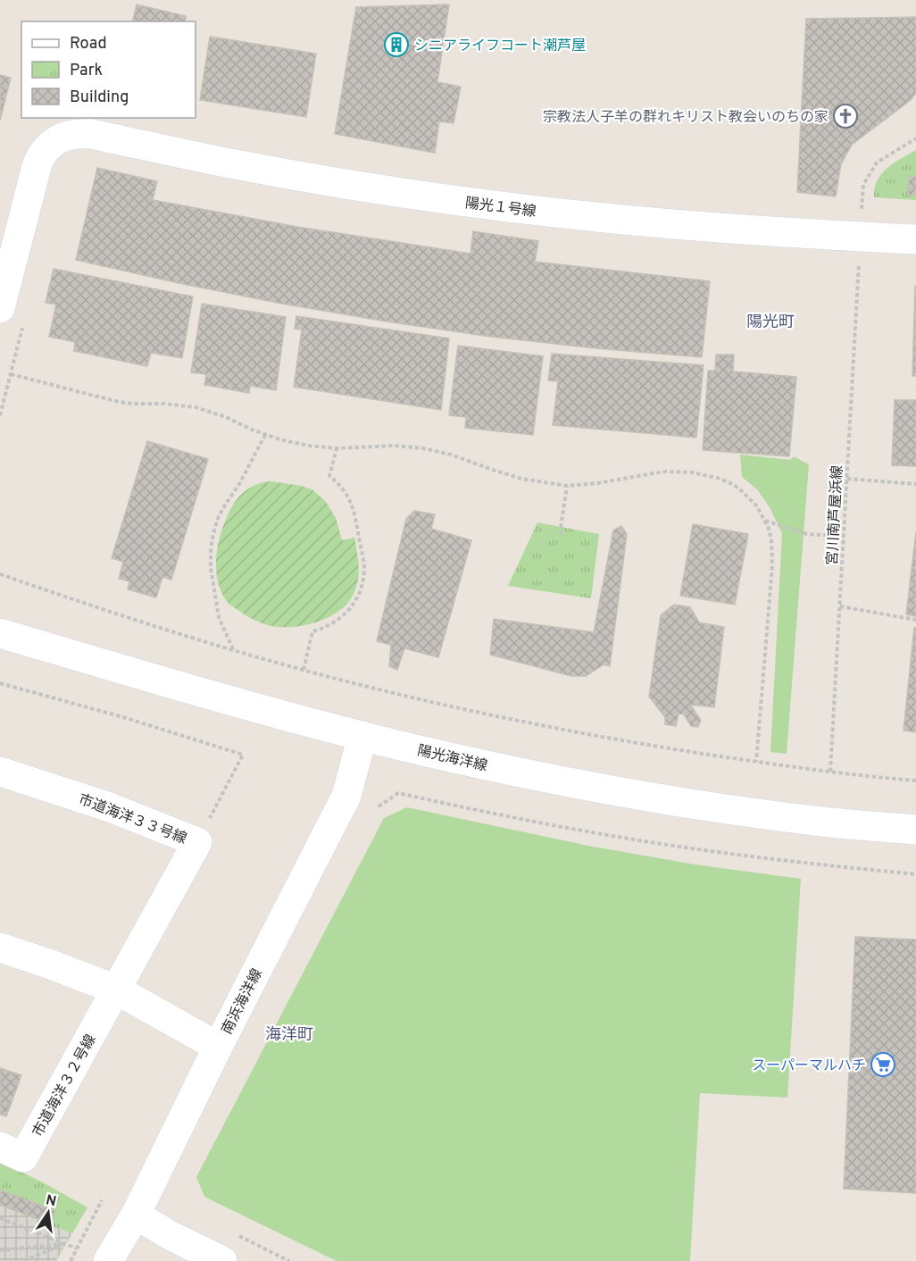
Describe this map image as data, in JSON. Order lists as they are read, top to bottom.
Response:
{
  "streets": {
    "street": [
      "陽光１号線",
      "陽光海洋線",
      "市道海洋３３号線",
      "南浜海洋線",
      "市道海洋３２号線"
    ],
    "path": ["宮川南芦屋浜線"]
  },
  "crossings": [
    ["陽光海洋線", "南浜海洋線"],
    ["市道海洋３３号線", "市道海洋３２号線"]
  ],
  "districts": ["陽光町", "海洋町"],
  "places": {
    "building": ["シニアライフコート潮芦屋"],
    "church": ["宗教法人子羊の群れキリスト教会いのちの家"],
    "supermarket": ["スーパーマルハチ"]
  },
  "legend": ["Road", "Park", "Building"],
  "north": "top"
}
